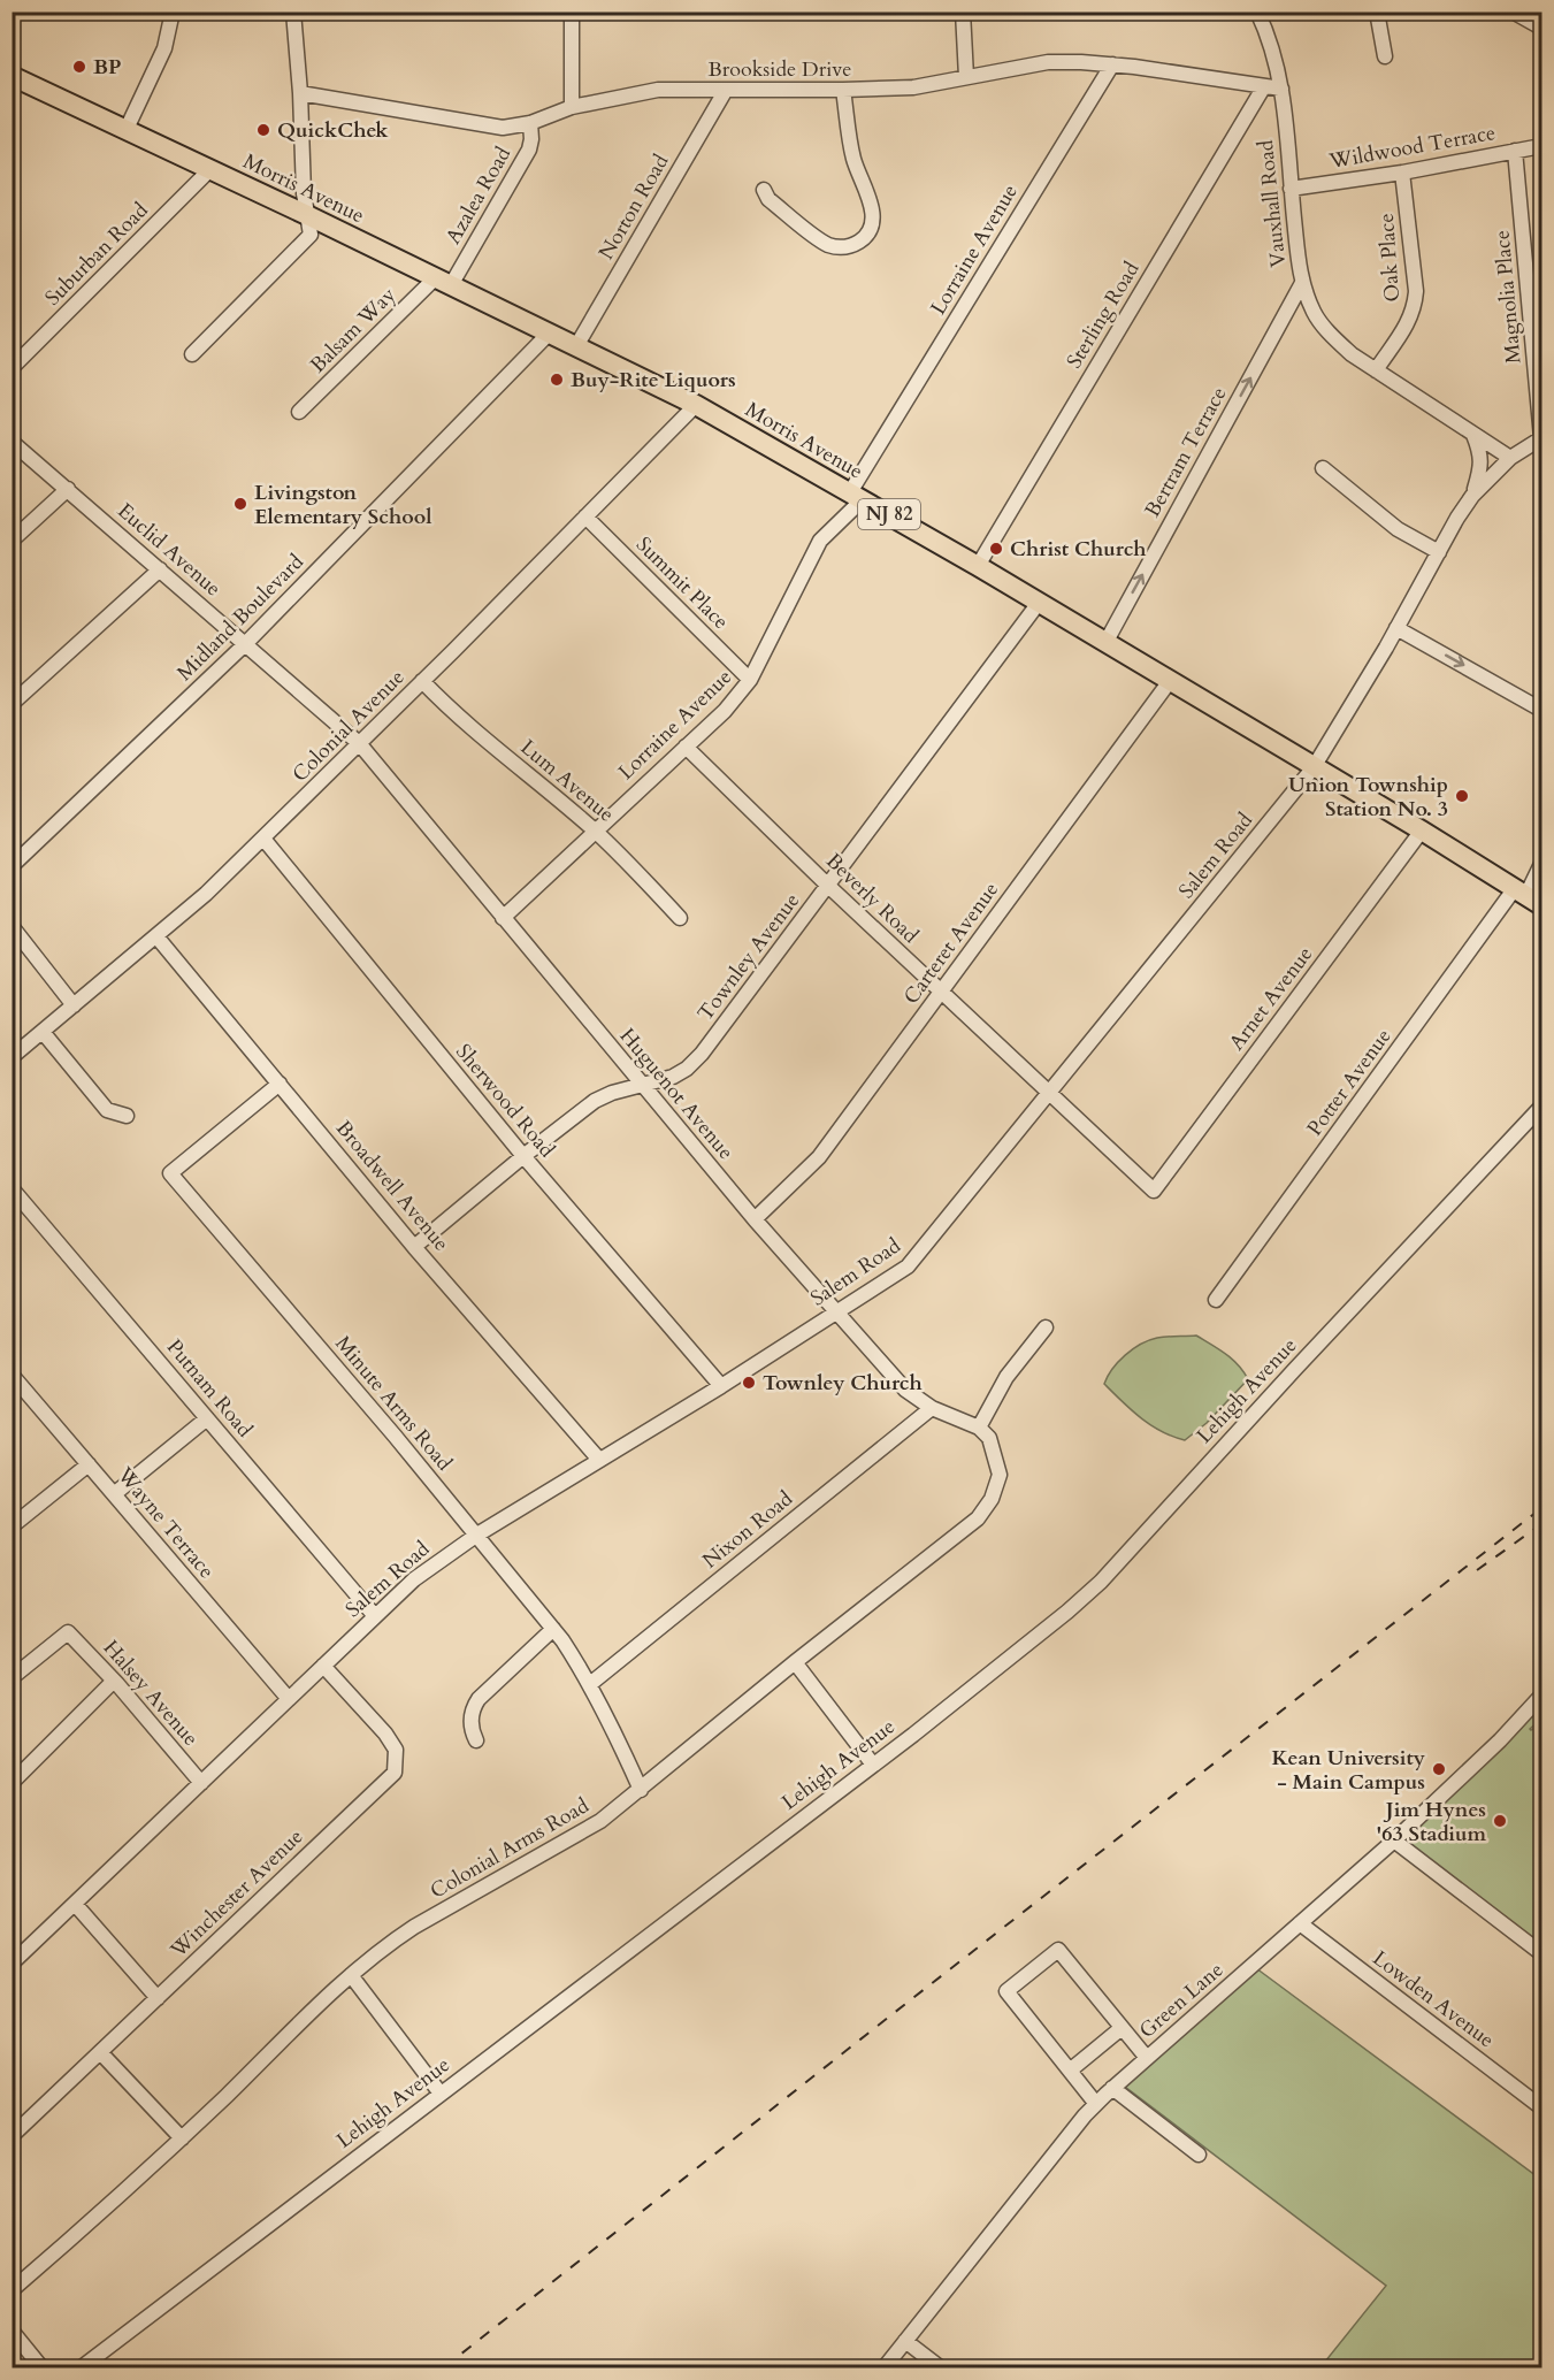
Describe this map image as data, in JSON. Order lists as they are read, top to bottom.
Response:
{
  "streets": {
    "main road": ["Morris Avenue", "NJ 82"],
    "street": [
      "Brookside Drive",
      "Wildwood Terrace",
      "Azalea Road",
      "Vauxhall Road",
      "Norton Road",
      "Lorraine Avenue",
      "Suburban Road",
      "Oak Place",
      "Magnolia Place",
      "Sterling Road",
      "Balsam Way",
      "Bertram Terrace",
      "Euclid Avenue",
      "Summit Place",
      "Midland Boulevard",
      "Colonial Avenue",
      "Lum Avenue",
      "Salem Road",
      "Beverly Road",
      "Carteret Avenue",
      "Townley Avenue",
      "Arnet Avenue",
      "Potter Avenue",
      "Huguenot Avenue",
      "Sherwood Road",
      "Broadwell Avenue",
      "Putnam Road",
      "Lehigh Avenue",
      "Minute Arms Road",
      "Wayne Terrace",
      "Nixon Road",
      "Halsey Avenue",
      "Colonial Arms Road",
      "Winchester Avenue",
      "Lowden Avenue",
      "Green Lane"
    ]
  },
  "crossings": [
    ["Brookside Drive", "Azalea Road"],
    ["Brookside Drive", "Vauxhall Road"],
    ["Brookside Drive", "Norton Road"],
    ["Brookside Drive", "Lorraine Avenue"],
    ["Brookside Drive", "Sterling Road"],
    ["Wildwood Terrace", "Vauxhall Road"],
    ["Wildwood Terrace", "Oak Place"],
    ["Wildwood Terrace", "Magnolia Place"],
    ["Morris Avenue", "Azalea Road"],
    ["Morris Avenue", "Norton Road"],
    ["Morris Avenue", "Lorraine Avenue"],
    ["Morris Avenue", "Suburban Road"],
    ["Morris Avenue", "Sterling Road"],
    ["Morris Avenue", "Balsam Way"],
    ["Morris Avenue", "Bertram Terrace"],
    ["Morris Avenue", "Midland Boulevard"],
    ["Morris Avenue", "Colonial Avenue"],
    ["Morris Avenue", "Salem Road"],
    ["Morris Avenue", "Carteret Avenue"],
    ["Morris Avenue", "Townley Avenue"],
    ["Morris Avenue", "Arnet Avenue"],
    ["Morris Avenue", "Potter Avenue"],
    ["Azalea Road", "Balsam Way"],
    ["Vauxhall Road", "Oak Place"],
    ["Vauxhall Road", "Bertram Terrace"],
    ["Vauxhall Road", "Salem Road"],
    ["Lorraine Avenue", "Summit Place"],
    ["Lorraine Avenue", "Lum Avenue"],
    ["Lorraine Avenue", "Beverly Road"],
    ["Lorraine Avenue", "Huguenot Avenue"],
    ["Magnolia Place", "Salem Road"],
    ["Euclid Avenue", "Midland Boulevard"],
    ["Euclid Avenue", "Colonial Avenue"],
    ["Euclid Avenue", "Huguenot Avenue"],
    ["Summit Place", "Colonial Avenue"],
    ["Colonial Avenue", "Lum Avenue"],
    ["Colonial Avenue", "Huguenot Avenue"],
    ["Colonial Avenue", "Sherwood Road"],
    ["Colonial Avenue", "Broadwell Avenue"],
    ["Salem Road", "Beverly Road"],
    ["Salem Road", "Huguenot Avenue"],
    ["Salem Road", "Sherwood Road"],
    ["Salem Road", "Broadwell Avenue"],
    ["Salem Road", "Putnam Road"],
    ["Salem Road", "Minute Arms Road"],
    ["Salem Road", "Wayne Terrace"],
    ["Salem Road", "Halsey Avenue"],
    ["Salem Road", "Winchester Avenue"],
    ["Beverly Road", "Carteret Avenue"],
    ["Beverly Road", "Townley Avenue"],
    ["Beverly Road", "Arnet Avenue"],
    ["Carteret Avenue", "Huguenot Avenue"],
    ["Townley Avenue", "Huguenot Avenue"],
    ["Townley Avenue", "Sherwood Road"],
    ["Townley Avenue", "Broadwell Avenue"],
    ["Huguenot Avenue", "Nixon Road"],
    ["Huguenot Avenue", "Colonial Arms Road"],
    ["Broadwell Avenue", "Minute Arms Road"],
    ["Minute Arms Road", "Nixon Road"],
    ["Minute Arms Road", "Colonial Arms Road"],
    ["Lowden Avenue", "Green Lane"]
  ],
  "one_way": ["Bertram Terrace"],
  "places": [
    "BP",
    "QuickChek",
    "Buy-Rite Liquors",
    "Livingston Elementary School",
    "Christ Church",
    "Union Township Station No. 3",
    "Townley Church",
    "Kean University - Main Campus",
    "Jim Hynes '63 Stadium"
  ]
}
